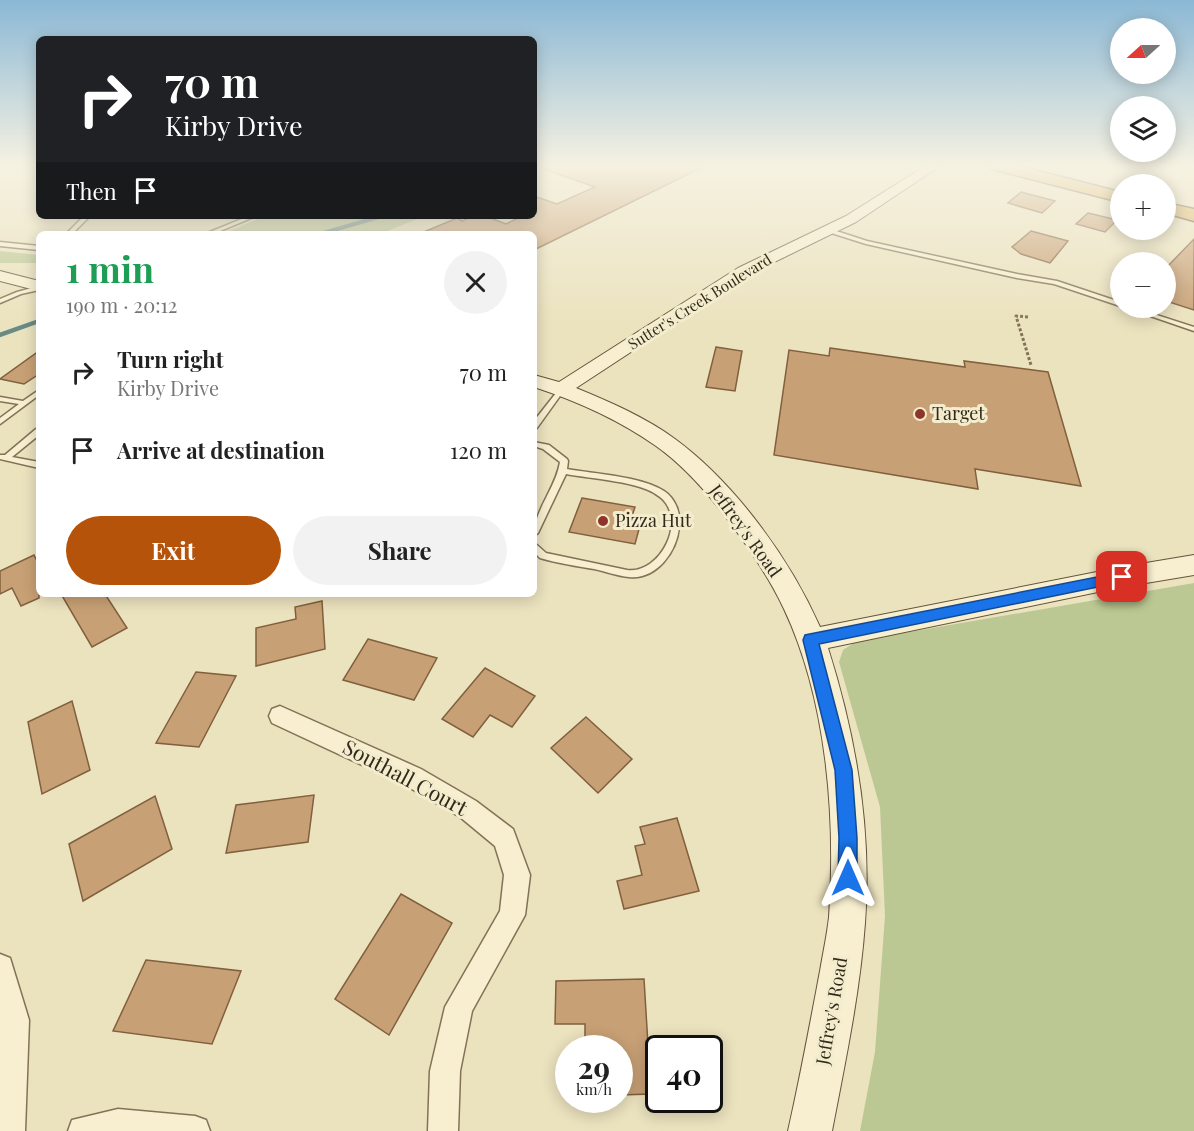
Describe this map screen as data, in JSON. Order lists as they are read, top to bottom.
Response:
{
  "streets": {
    "street": ["Sutter's Creek Boulevard", "Jeffrey's Road", "Southall Court"]
  },
  "crossings": [
    ["Sutter's Creek Boulevard", "Jeffrey's Road"]
  ],
  "places": ["Target", "Pizza Hut"],
  "north": "left",
  "page": {
    "map_buttons": ["+", "−"],
    "turn": ["70 m", "Kirby Drive"],
    "then": "Then",
    "heading": ["1 min", "190 m · 20:12"],
    "list": [
      {
        "name": "Turn right",
        "note": "Kirby Drive",
        "value": "70 m"
      },
      {
        "name": "Arrive at destination",
        "value": "120 m"
      }
    ],
    "buttons": ["Exit", "Share"],
    "speed": "29 km/h",
    "limit": "40"
  }
}
